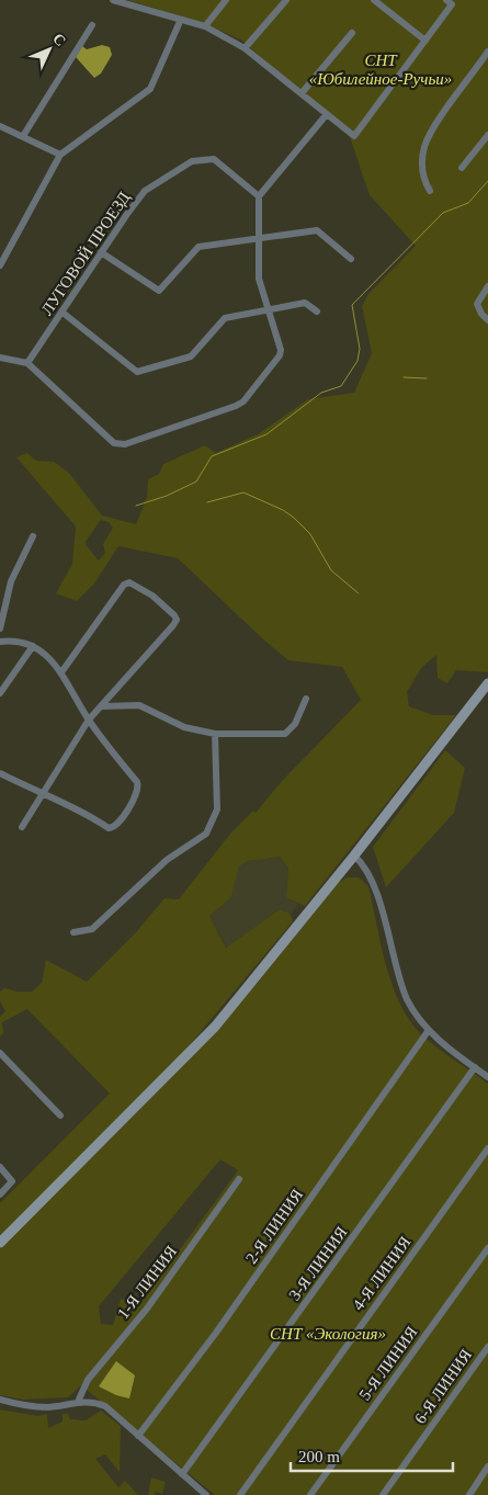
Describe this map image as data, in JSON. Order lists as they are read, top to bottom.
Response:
{
  "streets": {
    "street": [
      "ЛУГОВОЙ ПРОЕЗД",
      "2-Я ЛИНИЯ",
      "3-Я ЛИНИЯ",
      "4-Я ЛИНИЯ",
      "1-Я ЛИНИЯ",
      "5-Я ЛИНИЯ",
      "6-Я ЛИНИЯ"
    ]
  },
  "parks": ["СНТ «Юбилейное-Ручьи»", "СНТ «Экология»"],
  "scale_bar": "200 m",
  "north": "top right"
}
